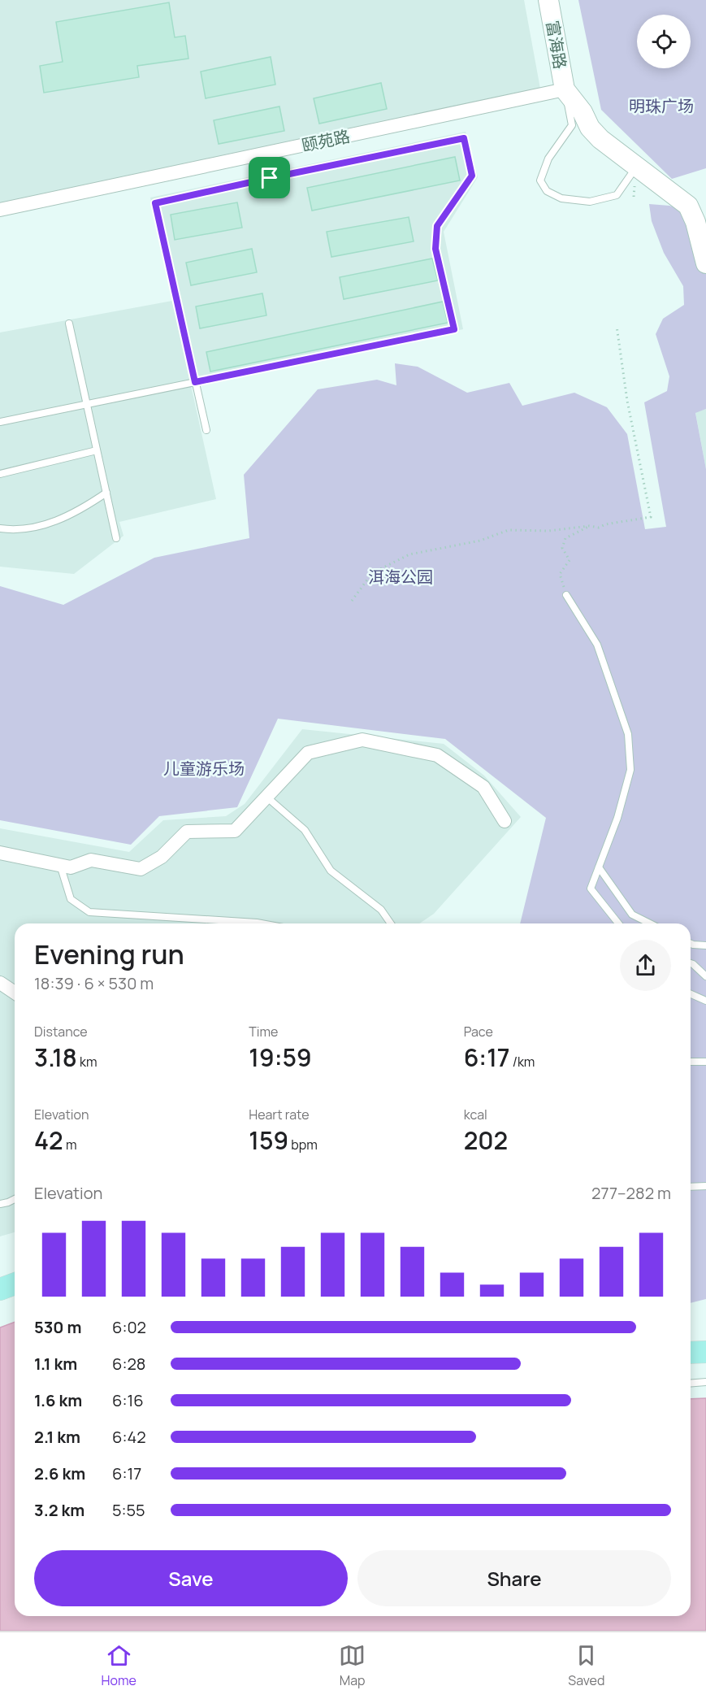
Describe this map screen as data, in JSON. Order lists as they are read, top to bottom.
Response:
{
  "streets": {
    "street": ["富海路", "颐苑路"]
  },
  "crossings": [
    ["富海路", "颐苑路"]
  ],
  "parks": ["明珠广场", "洱海公园", "儿童游乐场"],
  "page": {
    "heading": ["Evening run", "18:39 · 6 × 530 m"],
    "stats": [
      ["Distance", "3.18 km"],
      ["Time", "19:59"],
      ["Pace", "6:17 /km"],
      ["Elevation", "42 m"],
      ["Heart rate", "159 bpm"],
      ["kcal", "202"]
    ],
    "chart": ["Elevation", "277–282 m"],
    "list": [
      {
        "name": "530 m",
        "note": "6:02"
      },
      {
        "name": "1.1 km",
        "note": "6:28"
      },
      {
        "name": "1.6 km",
        "note": "6:16"
      },
      {
        "name": "2.1 km",
        "note": "6:42"
      },
      {
        "name": "2.6 km",
        "note": "6:17"
      },
      {
        "name": "3.2 km",
        "note": "5:55"
      }
    ],
    "buttons": ["Save", "Share"],
    "tabs": ["Home", "Map", "Saved"]
  }
}
